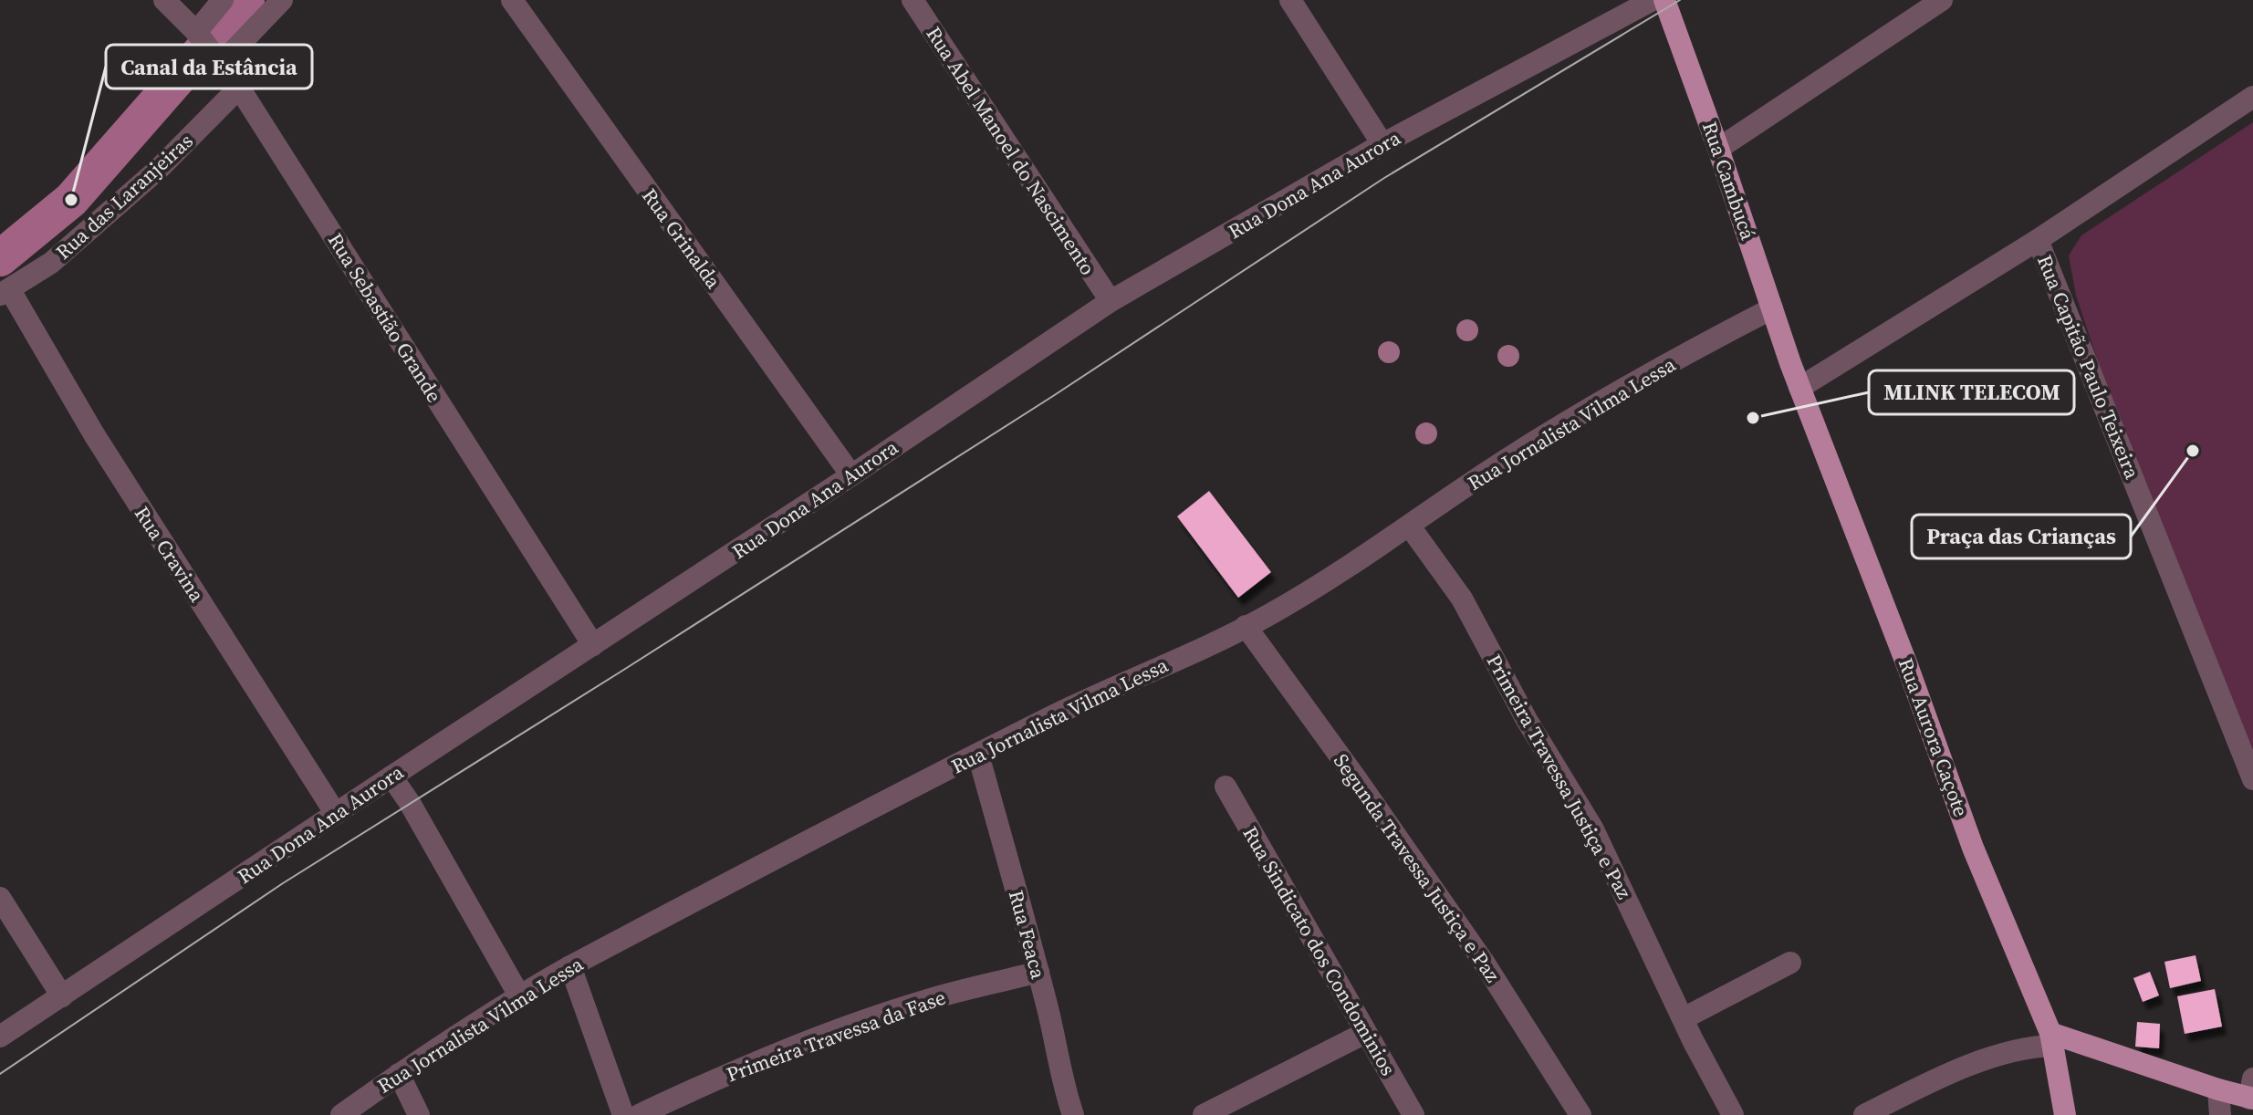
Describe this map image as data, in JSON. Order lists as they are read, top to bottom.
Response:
{
  "streets": {
    "main road": ["Rua Cambucá", "Rua Aurora Caçote"],
    "street": [
      "Rua Abel Manoel do Nascimento",
      "Rua Dona Ana Aurora",
      "Rua das Laranjeiras",
      "Rua Grinalda",
      "Rua Sebastião Grande",
      "Rua Capitão Paulo Teixeira",
      "Rua Jornalista Vilma Lessa",
      "Rua Cravina",
      "Primeira Travessa Justiça e Paz",
      "Segunda Travessa Justiça e Paz",
      "Rua Feaca",
      "Rua Sindicato dos Condominios",
      "Primeira Travessa da Fase"
    ]
  },
  "crossings": [
    ["Rua Abel Manoel do Nascimento", "Rua Dona Ana Aurora"],
    ["Rua Cambucá", "Rua Jornalista Vilma Lessa"],
    ["Rua Cambucá", "Rua Aurora Caçote"],
    ["Rua Dona Ana Aurora", "Rua Grinalda"],
    ["Rua Dona Ana Aurora", "Rua Sebastião Grande"],
    ["Rua Dona Ana Aurora", "Rua Cravina"],
    ["Rua das Laranjeiras", "Rua Sebastião Grande"],
    ["Rua das Laranjeiras", "Rua Cravina"],
    ["Rua Jornalista Vilma Lessa", "Primeira Travessa Justiça e Paz"],
    ["Rua Jornalista Vilma Lessa", "Segunda Travessa Justiça e Paz"],
    ["Rua Jornalista Vilma Lessa", "Rua Feaca"],
    ["Rua Feaca", "Primeira Travessa da Fase"]
  ],
  "places": ["Canal da Estância", "MLINK TELECOM", "Praça das Crianças"]
}
